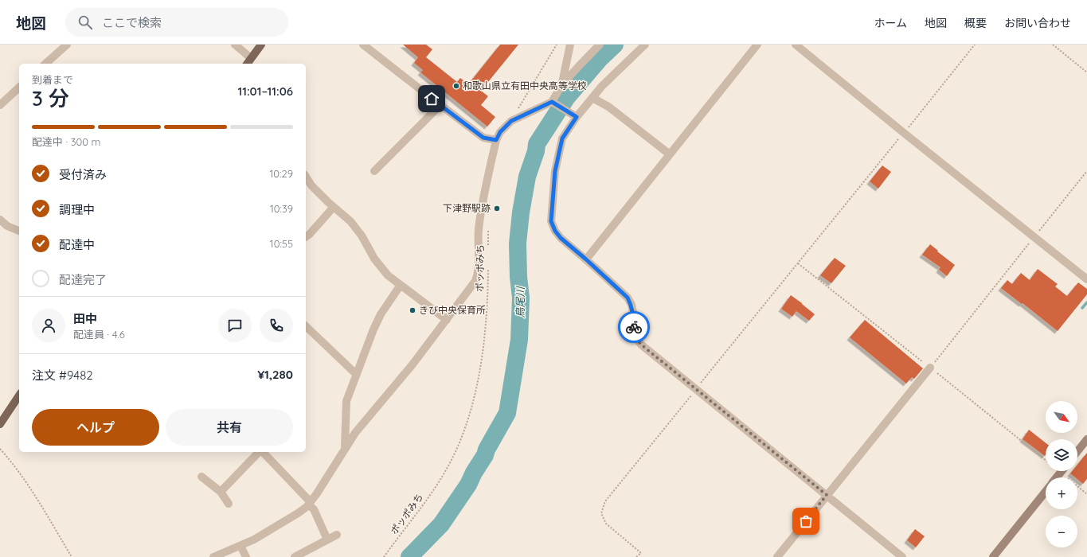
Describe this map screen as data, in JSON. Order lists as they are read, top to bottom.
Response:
{
  "streets": {
    "path": ["ポッポみち"]
  },
  "water": ["鳥尾川"],
  "places": ["和歌山県立有田中央高等学校", "下津野駅跡", "きび中央保育所"],
  "north": "bottom right",
  "page": {
    "header": "地図",
    "search": "ここで検索",
    "nav": [
      "ホーム",
      "地図",
      "概要",
      "お問い合わせ"
    ],
    "heading": ["3 分", "到着まで", "11:01–11:06"],
    "panel": [
      "田中",
      "配達員 · 4.6",
      "注文 #9482",
      "¥1,280"
    ],
    "bar": "配達中 · 300 m",
    "list": [
      ["受付済み", "10:29"],
      ["調理中", "10:39"],
      ["配達中", "10:55"],
      "配達完了"
    ],
    "map_buttons": ["+", "−"],
    "buttons": ["ヘルプ", "共有"]
  }
}
